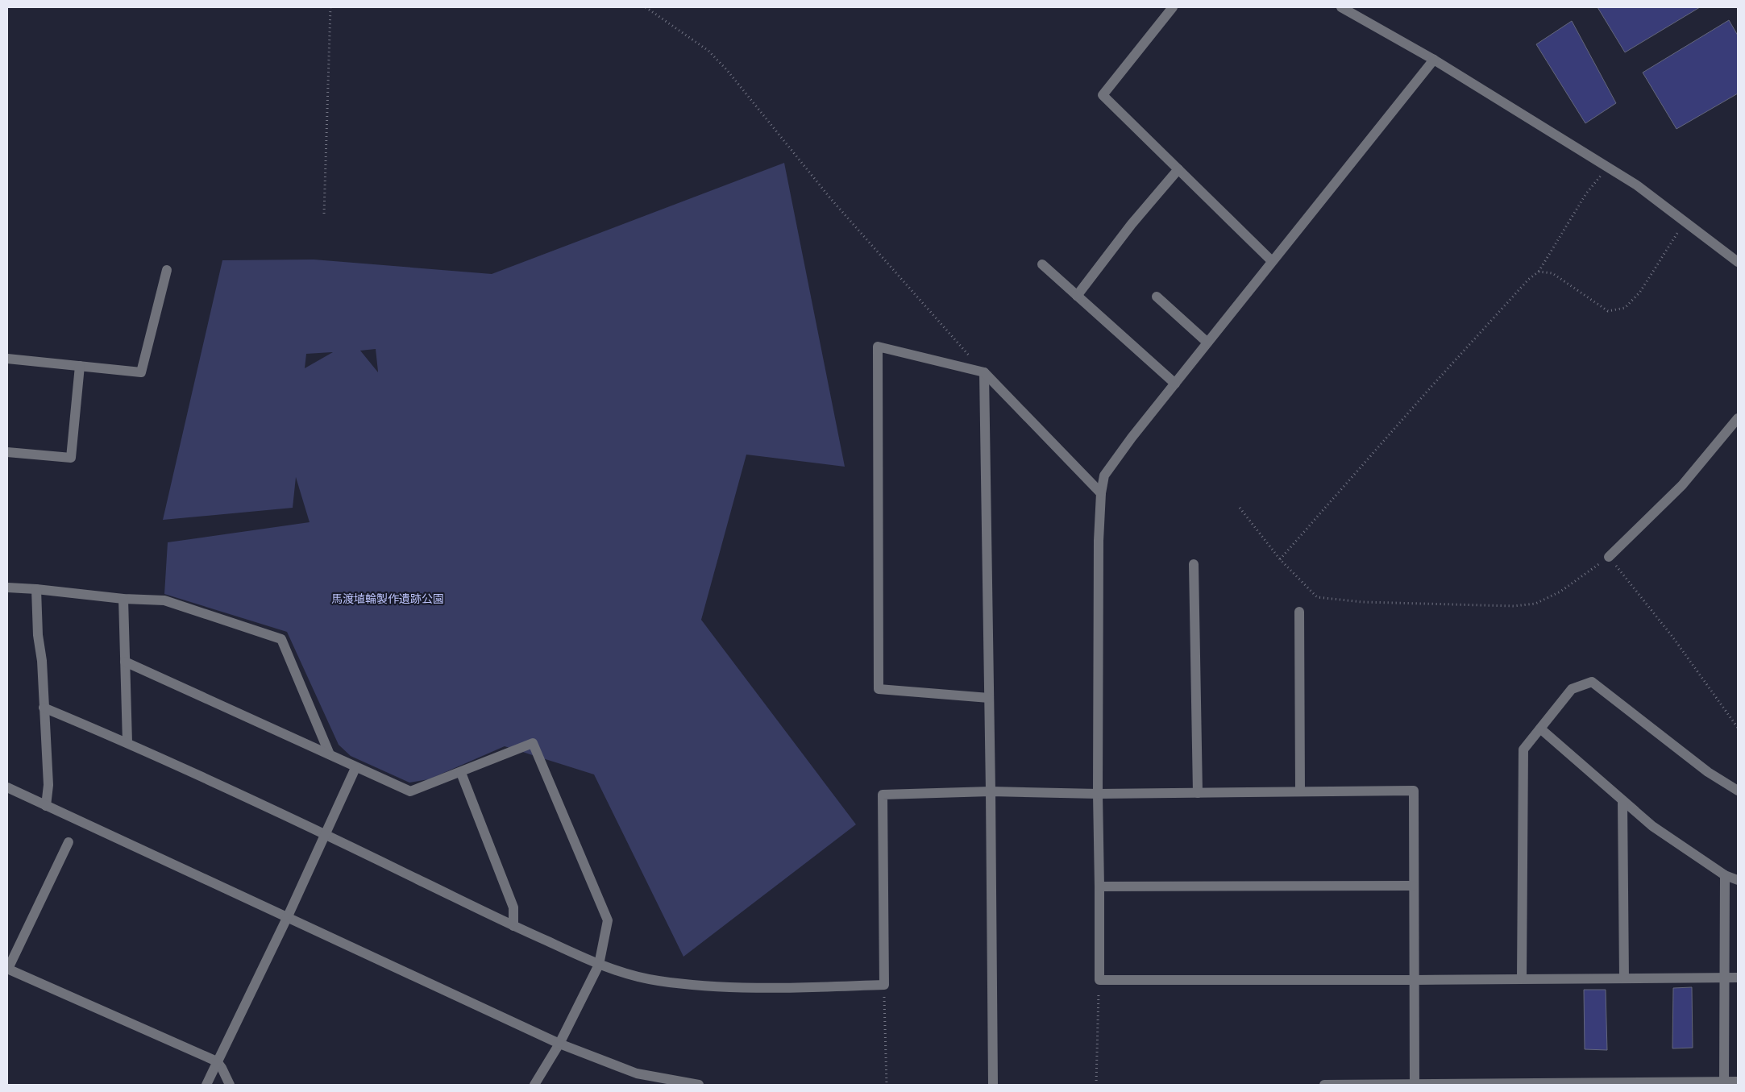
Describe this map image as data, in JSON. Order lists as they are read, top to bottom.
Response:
{
  "parks": ["馬渡埴輪製作遺跡公園"]
}
